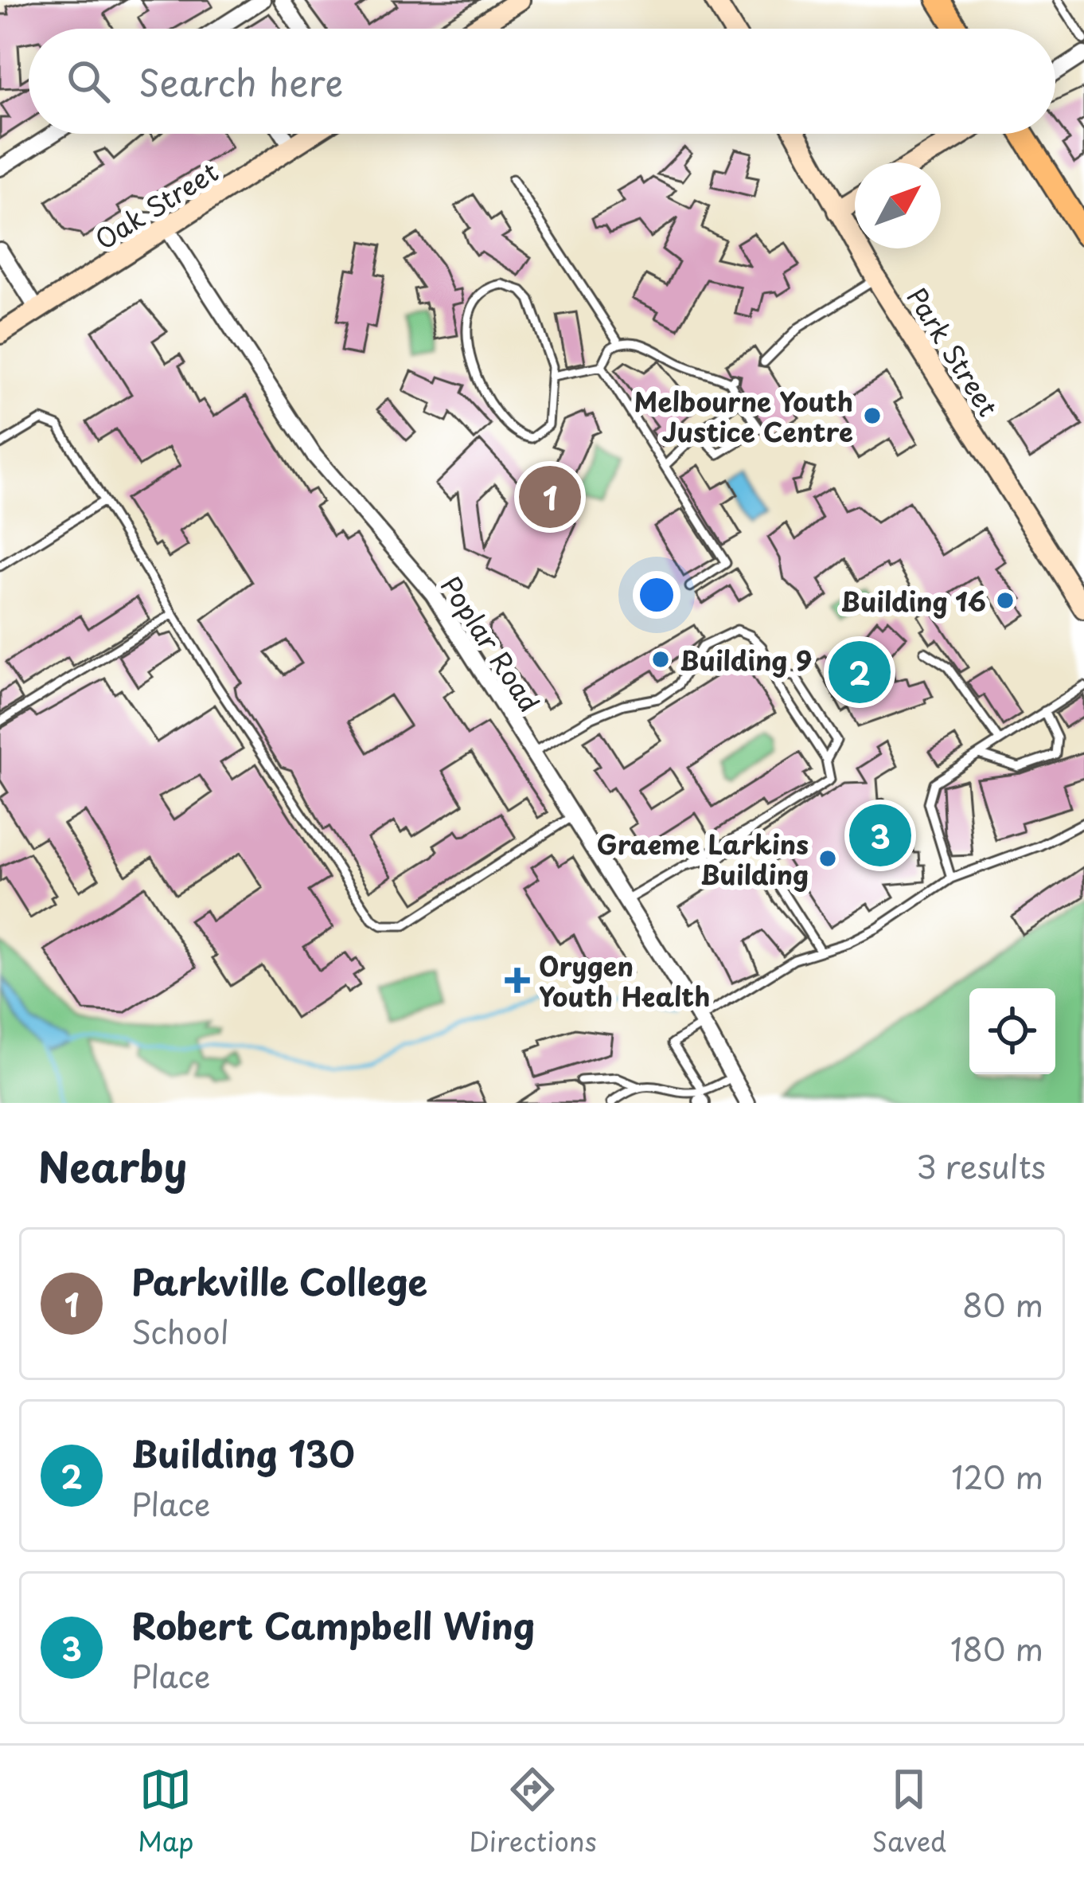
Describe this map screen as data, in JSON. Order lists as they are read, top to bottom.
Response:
{
  "streets": {
    "street": ["Oak Street", "Park Street", "Poplar Road"]
  },
  "crossings": [
    ["Oak Street", "Poplar Road"]
  ],
  "places": {
    "other": [
      "Melbourne Youth Justice Centre",
      "Building 16",
      "Building 9",
      "Graeme Larkins Building"
    ],
    "health": ["Orygen Youth Health"]
  },
  "north": "top right",
  "page": {
    "search": "Search here",
    "pins": ["1", "2", "3"],
    "heading": ["Nearby", "3 results"],
    "list": [
      {
        "mark": "1",
        "name": "Parkville College",
        "note": "School",
        "value": "80 m"
      },
      {
        "mark": "2",
        "name": "Building 130",
        "note": "Place",
        "value": "120 m"
      },
      {
        "mark": "3",
        "name": "Robert Campbell Wing",
        "note": "Place",
        "value": "180 m"
      }
    ],
    "nav": ["Map", "Directions", "Saved"]
  }
}
